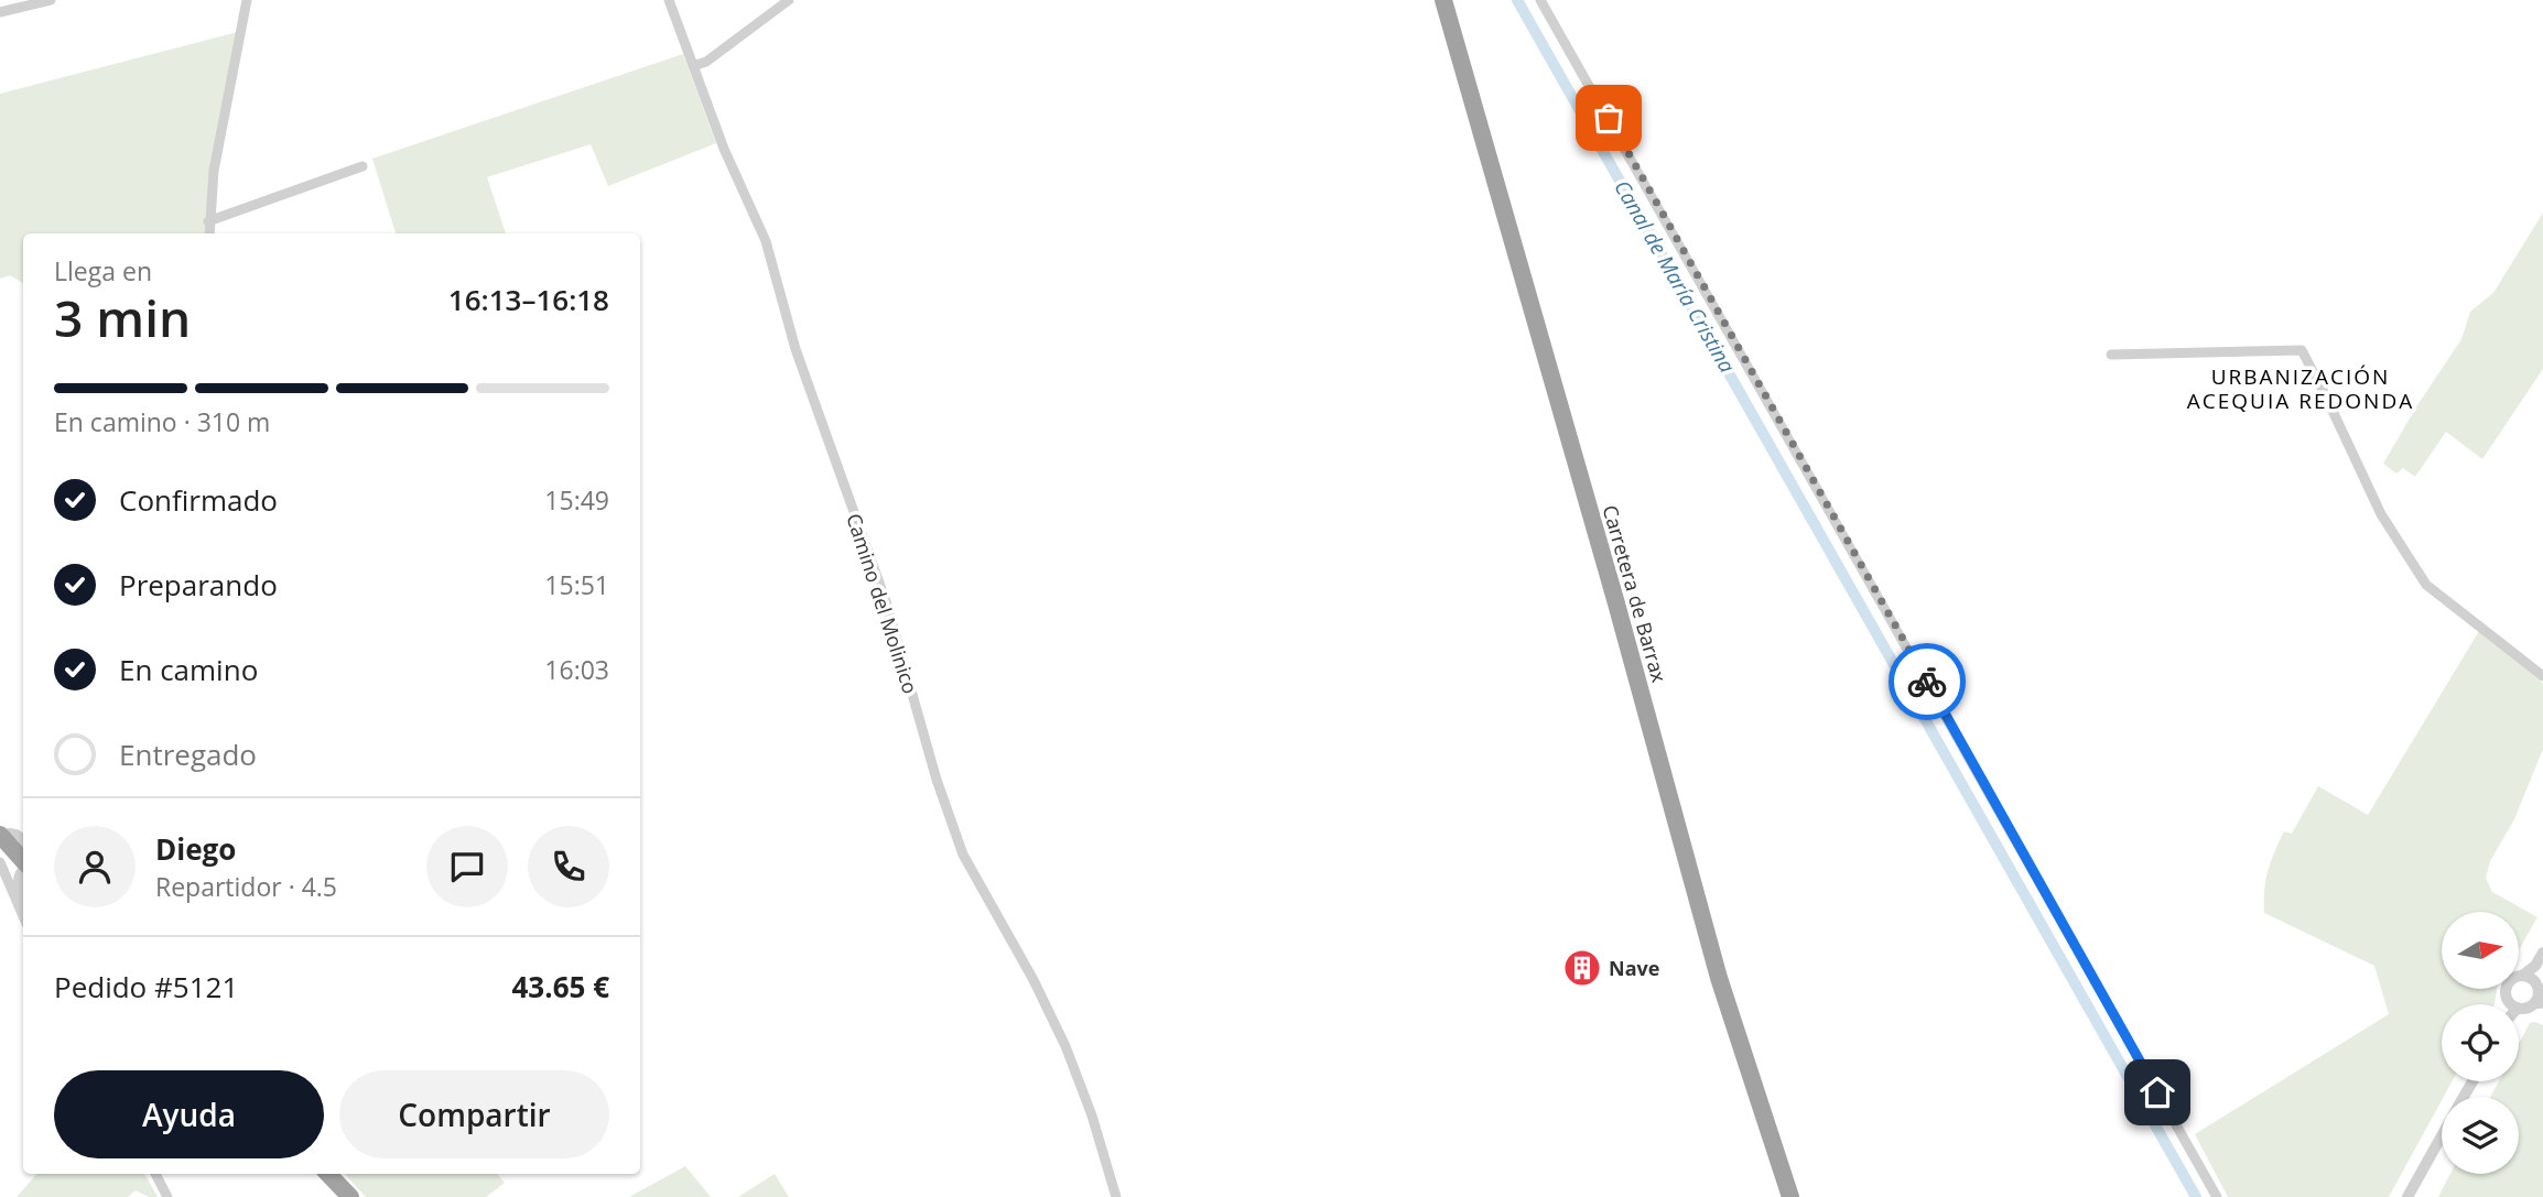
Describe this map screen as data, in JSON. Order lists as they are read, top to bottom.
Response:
{
  "streets": {
    "highway": ["Carretera de Barrax"],
    "street": ["Camino del Molinico"]
  },
  "districts": ["URBANIZACIÓN ACEQUIA REDONDA"],
  "water": ["Canal de María Cristina"],
  "places": {
    "building": ["Nave"]
  },
  "north": "right",
  "page": {
    "heading": ["3 min", "Llega en", "16:13–16:18"],
    "panel": [
      "Diego",
      "Repartidor · 4.5",
      "Pedido #5121",
      "43.65 €"
    ],
    "bar": "En camino · 310 m",
    "list": [
      ["Confirmado", "15:49"],
      ["Preparando", "15:51"],
      ["En camino", "16:03"],
      "Entregado"
    ],
    "buttons": ["Ayuda", "Compartir"]
  }
}
